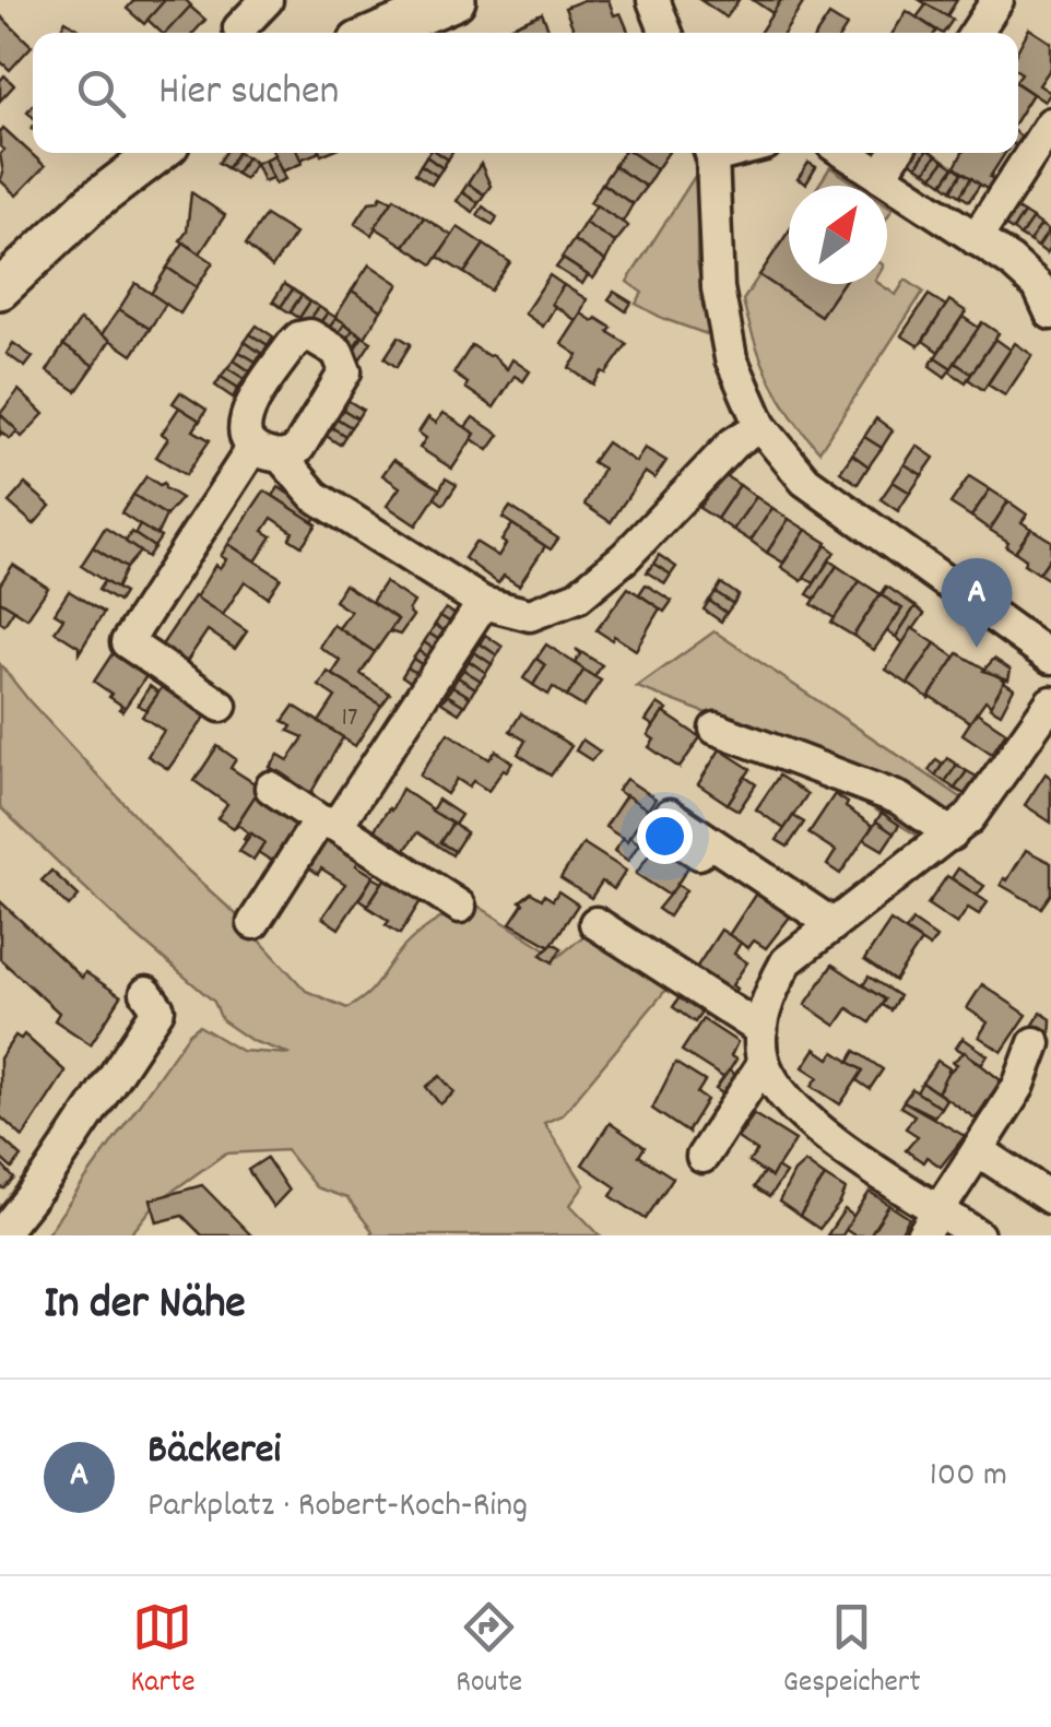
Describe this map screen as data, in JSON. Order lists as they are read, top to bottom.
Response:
{
  "house_numbers": ["17"],
  "north": "top right",
  "page": {
    "search": "Hier suchen",
    "pins": "A",
    "heading": "In der Nähe",
    "list": [
      {
        "mark": "A",
        "name": "Bäckerei",
        "note": "Parkplatz · Robert-Koch-Ring",
        "value": "100 m"
      }
    ],
    "nav": ["Karte", "Route", "Gespeichert"]
  }
}
